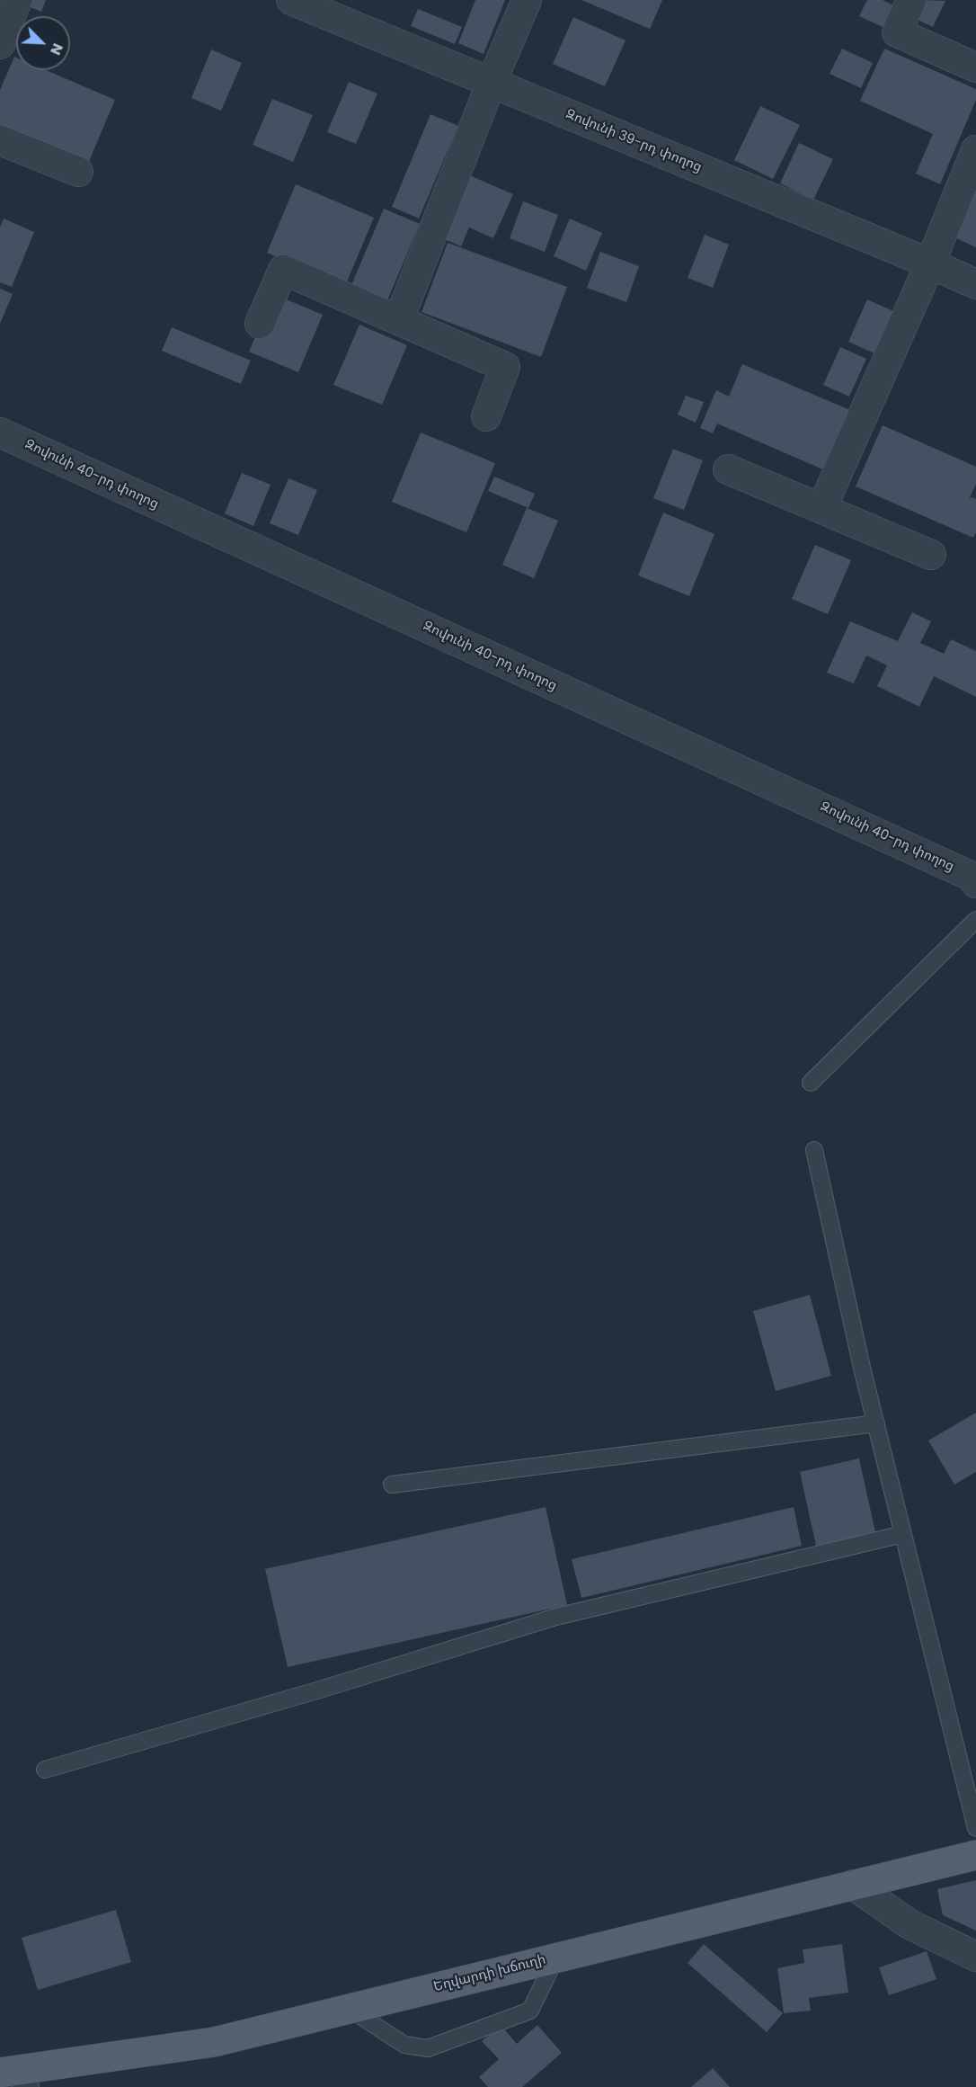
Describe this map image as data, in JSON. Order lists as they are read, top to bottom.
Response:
{
  "streets": {
    "main road": ["Եղվարդի խճուղի"],
    "street": ["Զովունի 39-րդ փողոց", "Զովունի 40-րդ փողոց"]
  },
  "north": "bottom right"
}
